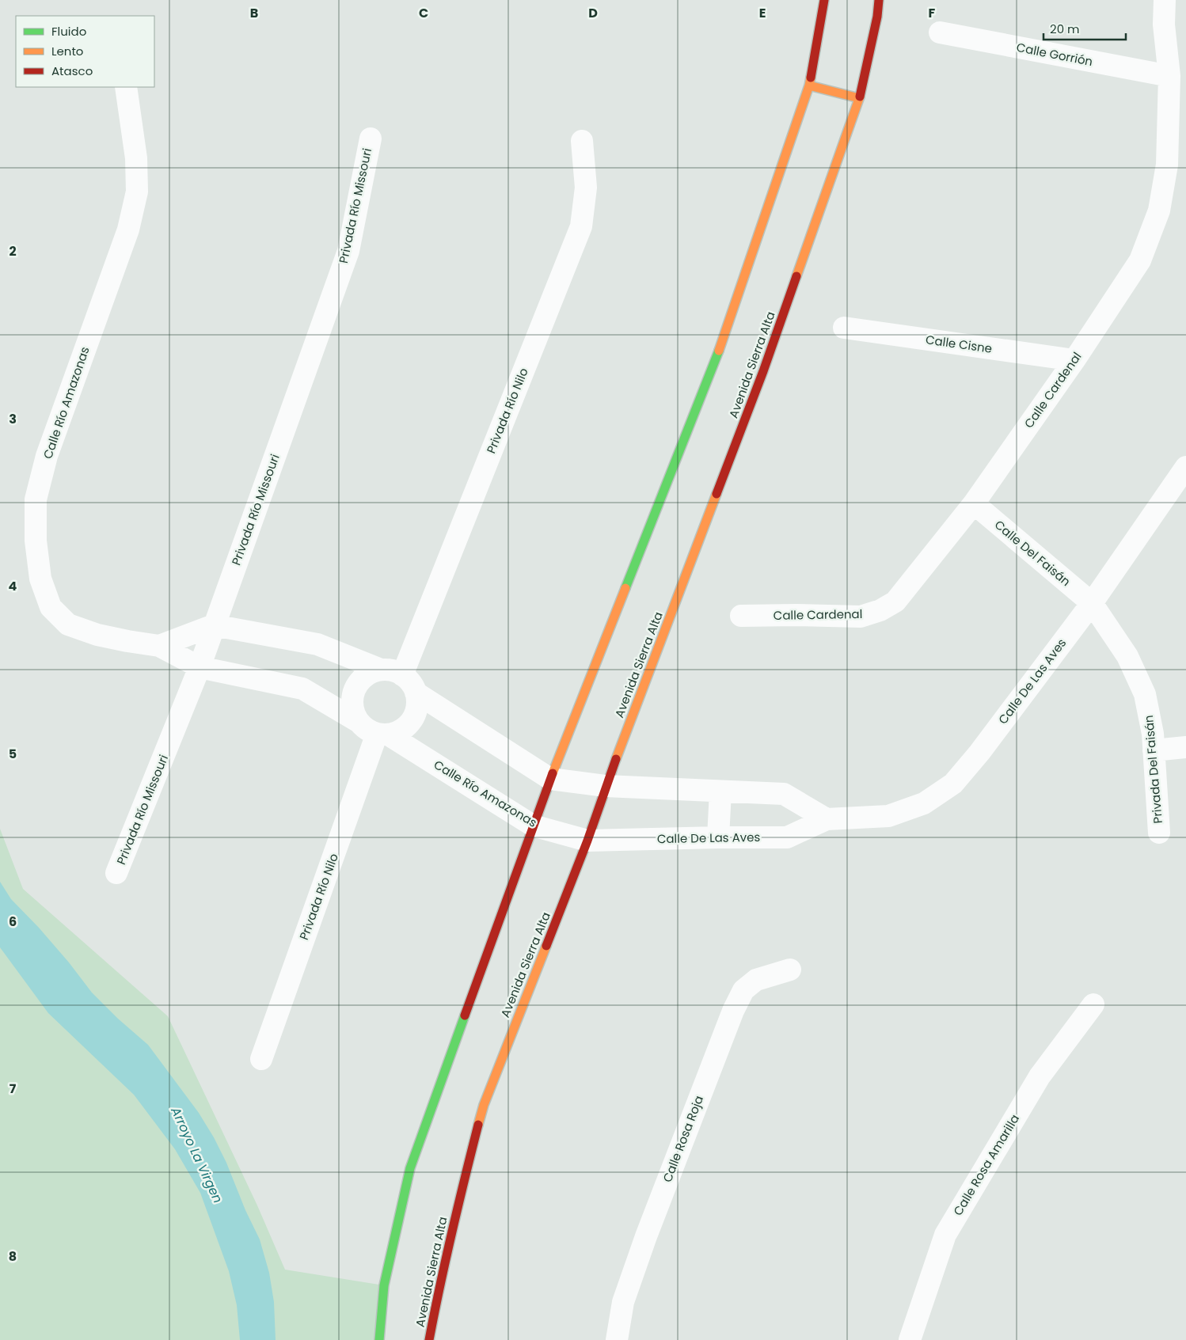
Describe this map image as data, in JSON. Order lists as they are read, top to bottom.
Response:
{
  "streets": {
    "street": [
      "Calle Gorrión",
      "Privada Río Missouri",
      "Calle Cisne",
      "Avenida Sierra Alta",
      "Calle Cardenal",
      "Calle Río Amazonas",
      "Privada Río Nilo",
      "Calle Del Faisán",
      "Calle De Las Aves",
      "Privada Del Faisán",
      "Calle Rosa Roja",
      "Calle Rosa Amarilla"
    ]
  },
  "crossings": [
    ["Calle Gorrión", "Calle Cardenal"],
    ["Privada Río Missouri", "Calle Río Amazonas"],
    ["Calle Cisne", "Calle Cardenal"],
    ["Avenida Sierra Alta", "Calle Río Amazonas"],
    ["Avenida Sierra Alta", "Calle De Las Aves"],
    ["Calle Cardenal", "Calle Del Faisán"],
    ["Calle Río Amazonas", "Privada Río Nilo"],
    ["Calle Río Amazonas", "Calle De Las Aves"],
    ["Calle Del Faisán", "Calle De Las Aves"],
    ["Calle Del Faisán", "Privada Del Faisán"],
    ["Calle De Las Aves", "Privada Del Faisán"]
  ],
  "water": ["Arroyo La Virgen"],
  "legend": ["Fluido", "Lento", "Atasco"],
  "scale_bar": "20 m",
  "grid": {
    "columns": [
      "B",
      "C",
      "D",
      "E",
      "F"
    ],
    "rows": [
      "2",
      "3",
      "4",
      "5",
      "6",
      "7",
      "8"
    ]
  }
}
